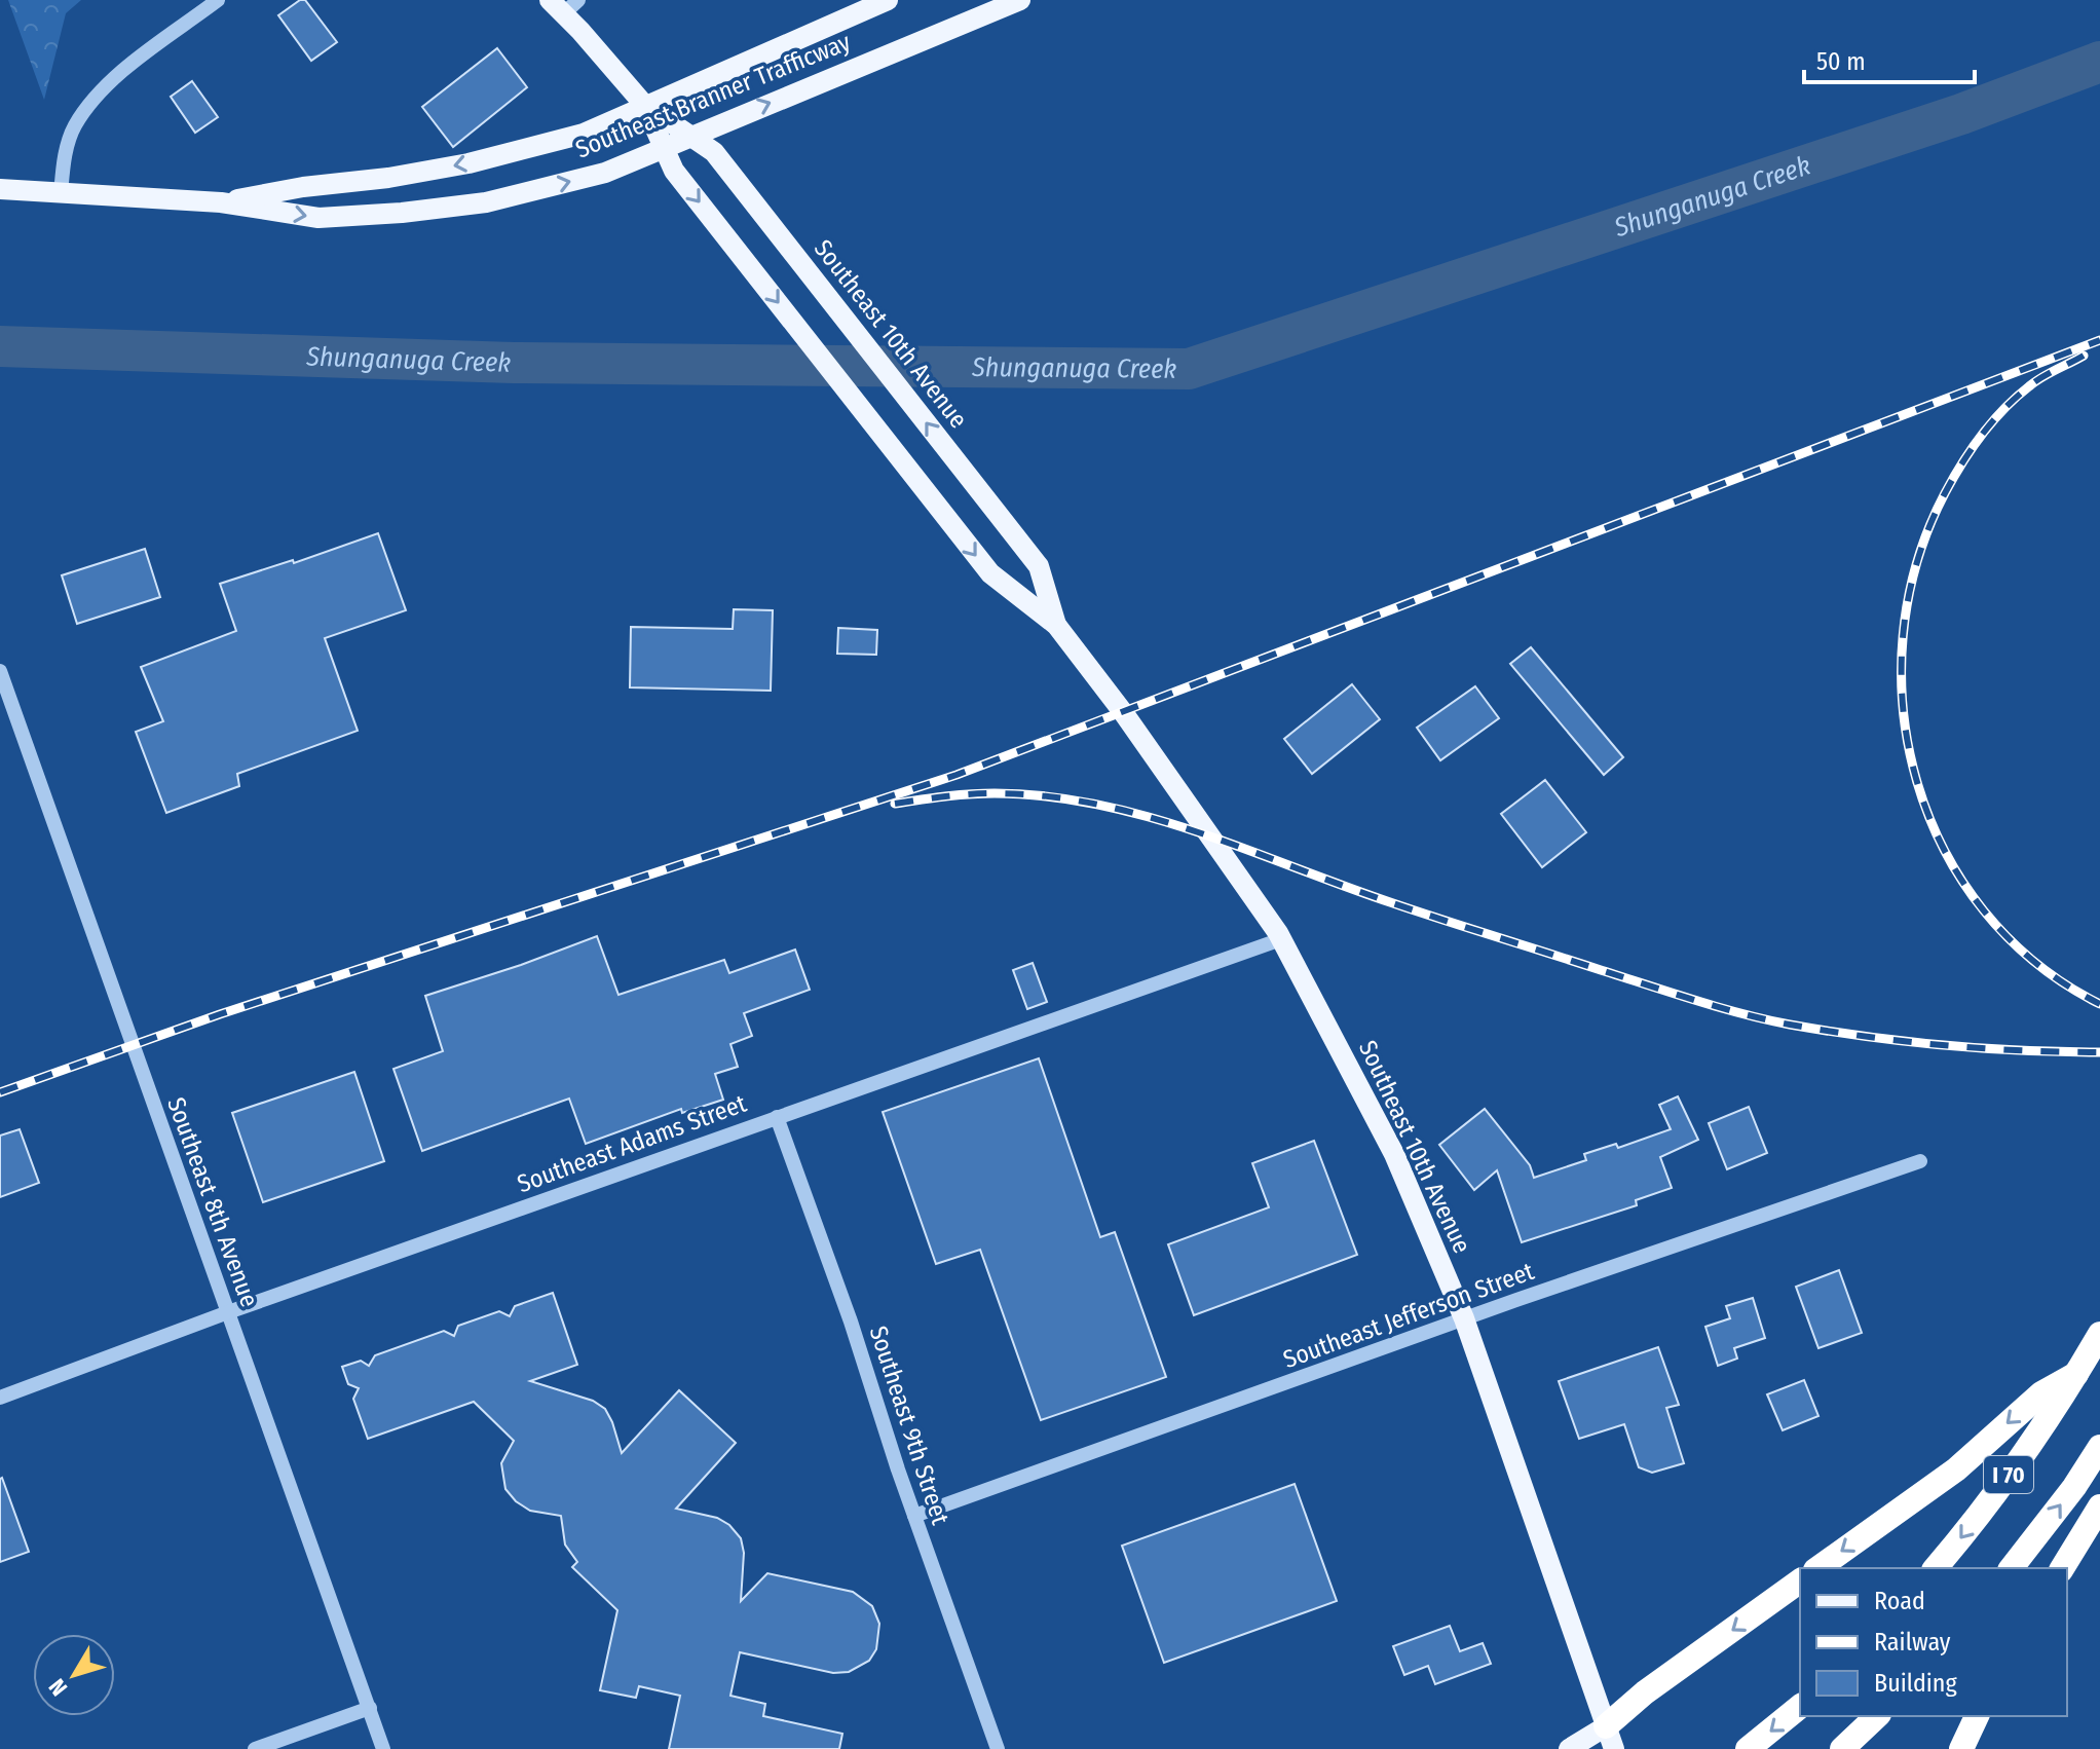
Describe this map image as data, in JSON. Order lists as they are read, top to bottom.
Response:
{
  "streets": {
    "highway": ["I 70"],
    "main road": ["Southeast Branner Trafficway", "Southeast 10th Avenue"],
    "street": [
      "Southeast Adams Street",
      "Southeast 8th Avenue",
      "Southeast Jefferson Street",
      "Southeast 9th Street"
    ]
  },
  "crossings": [
    ["Southeast Branner Trafficway", "Southeast 10th Avenue"],
    ["Southeast 10th Avenue", "Southeast Adams Street"],
    ["Southeast 10th Avenue", "Southeast Jefferson Street"],
    ["Southeast Adams Street", "Southeast 8th Avenue"],
    ["Southeast Adams Street", "Southeast 9th Street"],
    ["Southeast Jefferson Street", "Southeast 9th Street"]
  ],
  "water": ["Shunganuga Creek"],
  "legend": ["Road", "Railway", "Building"],
  "scale_bar": "50 m",
  "north": "bottom left"
}
